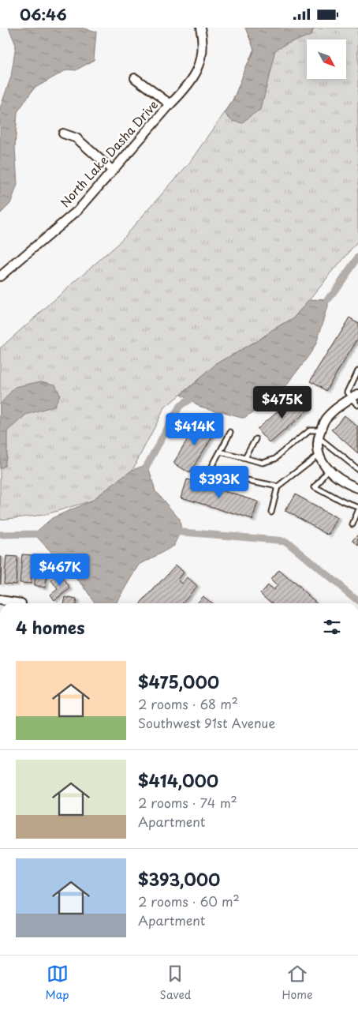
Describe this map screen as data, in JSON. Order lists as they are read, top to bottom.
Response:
{
  "streets": {
    "street": ["North Lake Dasha Drive"]
  },
  "north": "bottom right",
  "page": {
    "status": "06:46",
    "price": [
      "$475K",
      "$414K",
      "$393K",
      "$467K"
    ],
    "heading": "4 homes",
    "list": [
      {
        "name": "$475,000",
        "note": "2 rooms · 68 m² · Southwest 91st Avenue"
      },
      {
        "name": "$414,000",
        "note": "2 rooms · 74 m² · Apartment"
      },
      {
        "name": "$393,000",
        "note": "2 rooms · 60 m² · Apartment"
      }
    ],
    "tabs": ["Map", "Saved", "Home"]
  }
}
